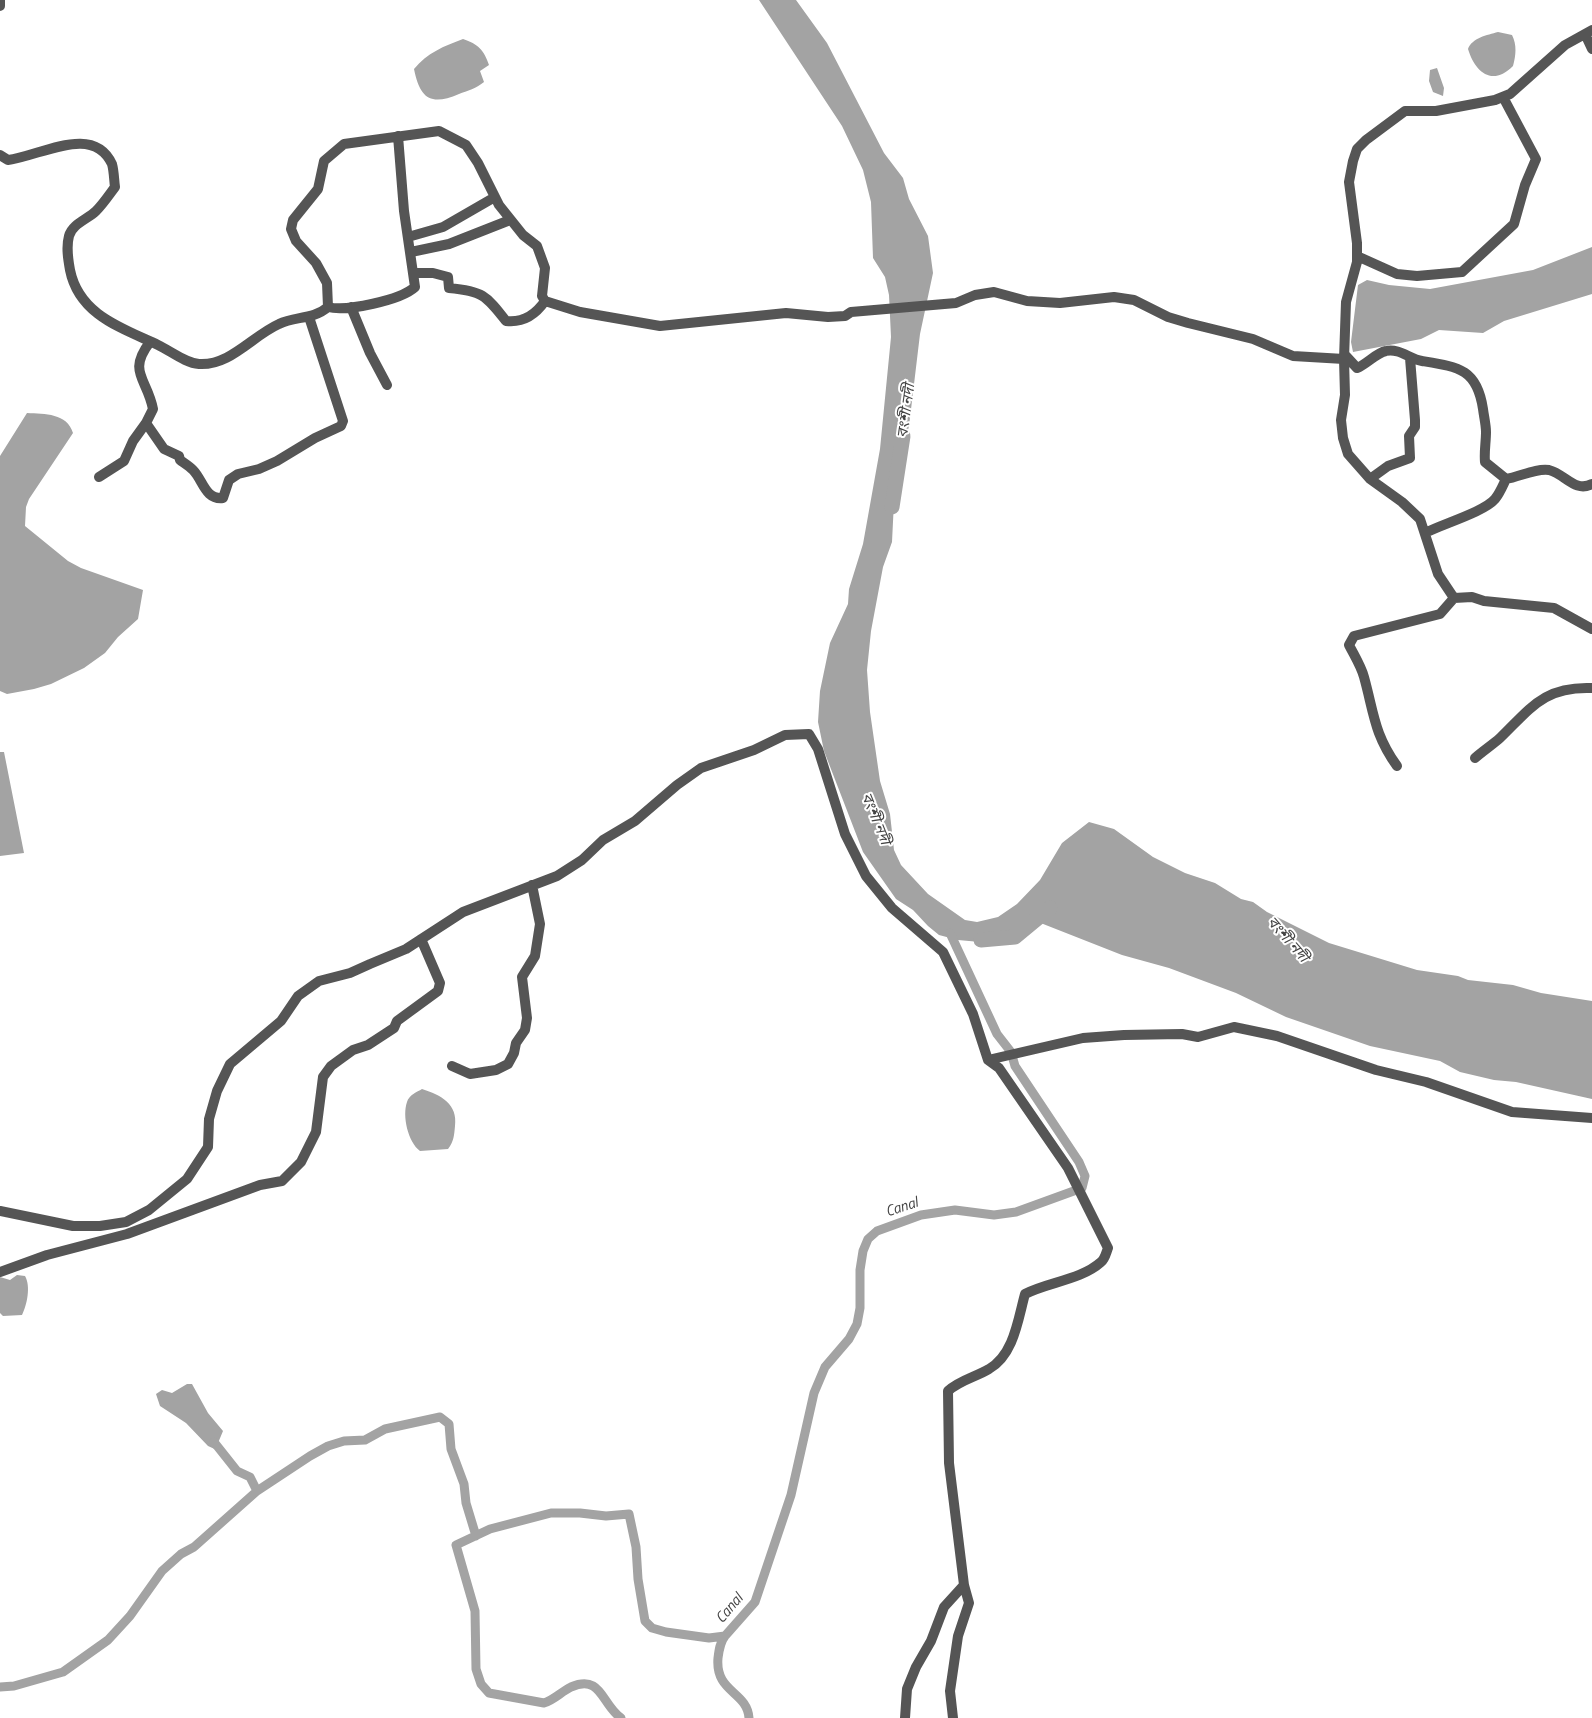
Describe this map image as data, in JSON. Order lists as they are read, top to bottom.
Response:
{
  "water": ["বংশী নদী", "Canal"]
}
